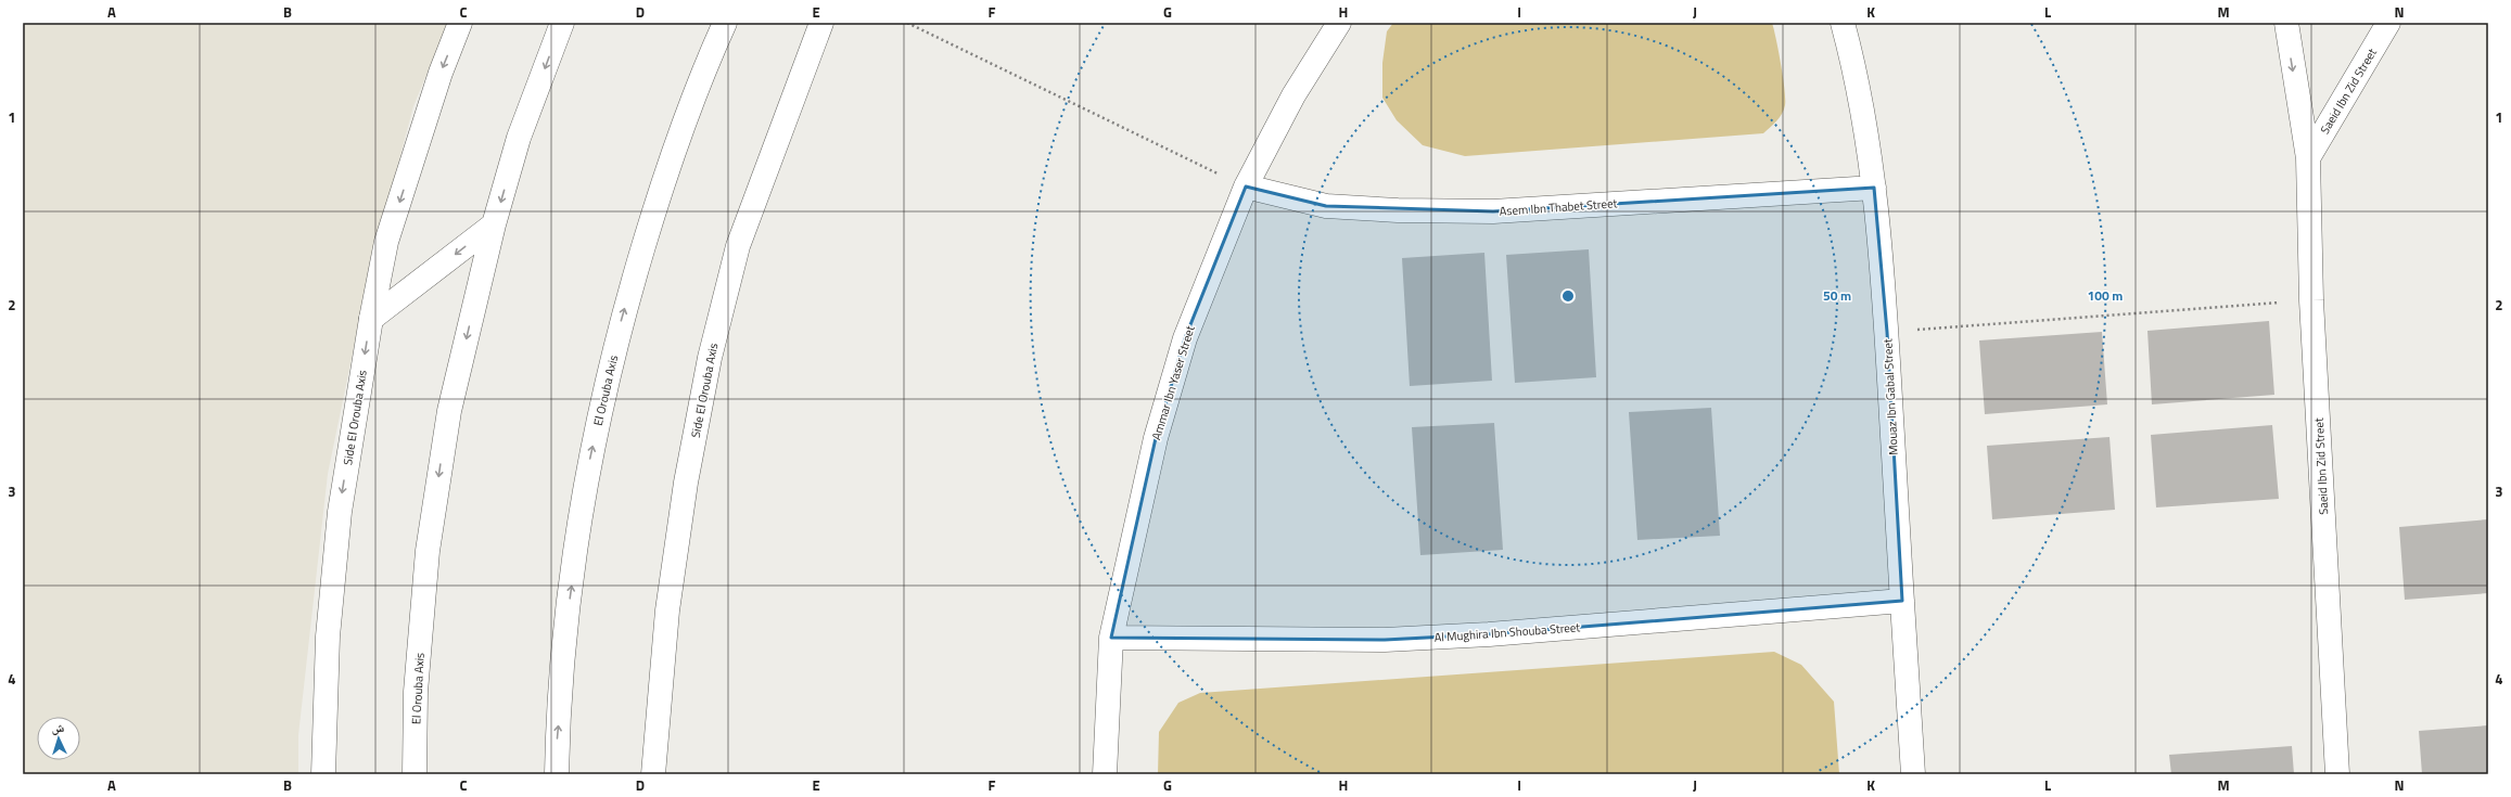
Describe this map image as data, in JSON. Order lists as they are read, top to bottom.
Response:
{
  "streets": {
    "street": [
      "Saeid Ibn Zid Street",
      "Asem Ibn Thabet Street",
      "Ammar Ibn Yaser Street",
      "El Orouba Axis",
      "Side El Orouba Axis",
      "Mouaz Ibn Gabal Street",
      "Al Mughira Ibn Shouba Street"
    ]
  },
  "crossings": [
    ["Asem Ibn Thabet Street", "Ammar Ibn Yaser Street"],
    ["Asem Ibn Thabet Street", "Mouaz Ibn Gabal Street"],
    ["Ammar Ibn Yaser Street", "Al Mughira Ibn Shouba Street"],
    ["Mouaz Ibn Gabal Street", "Al Mughira Ibn Shouba Street"]
  ],
  "one_way": ["Side El Orouba Axis"],
  "north": "top",
  "grid": {
    "columns": [
      "A",
      "B",
      "C",
      "D",
      "E",
      "F",
      "G",
      "H",
      "I",
      "J",
      "K",
      "L",
      "M",
      "N"
    ],
    "rows": [
      "1",
      "2",
      "3",
      "4"
    ]
  },
  "rings": ["50 m", "100 m"]
}
